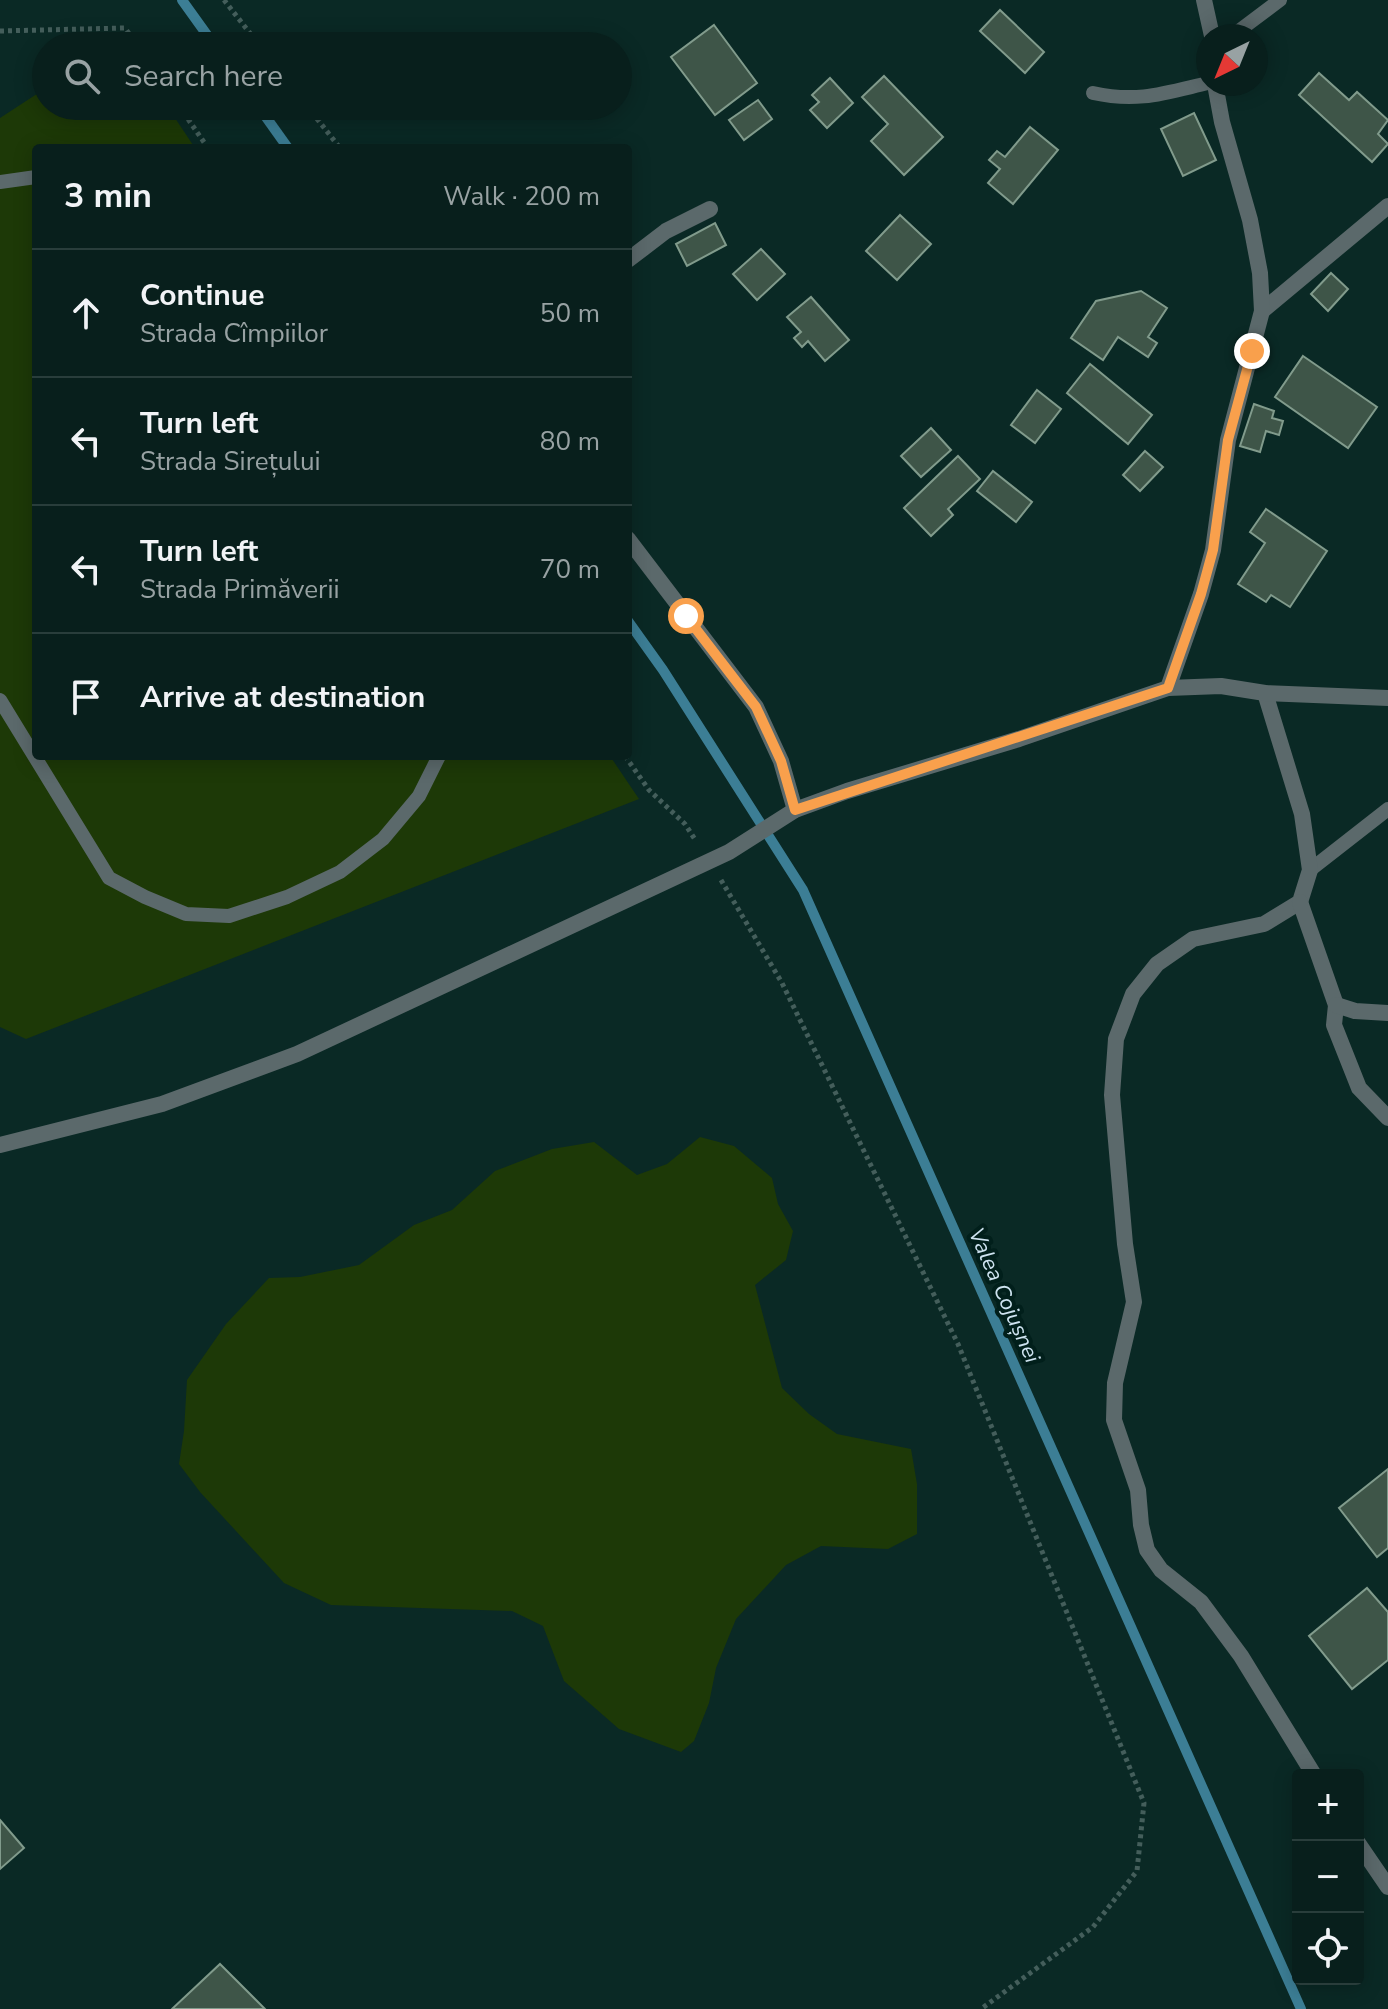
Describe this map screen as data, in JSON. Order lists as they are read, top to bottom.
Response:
{
  "water": ["Valea Cojușnei"],
  "north": "bottom left",
  "page": {
    "search": "Search here",
    "heading": ["3 min", "Walk · 200 m"],
    "list": [
      ["Continue", "Strada Cîmpiilor", "50 m"],
      ["Turn left", "Strada Sirețului", "80 m"],
      ["Turn left", "Strada Primăverii", "70 m"],
      "Arrive at destination"
    ],
    "map_buttons": ["+", "−"]
  }
}
